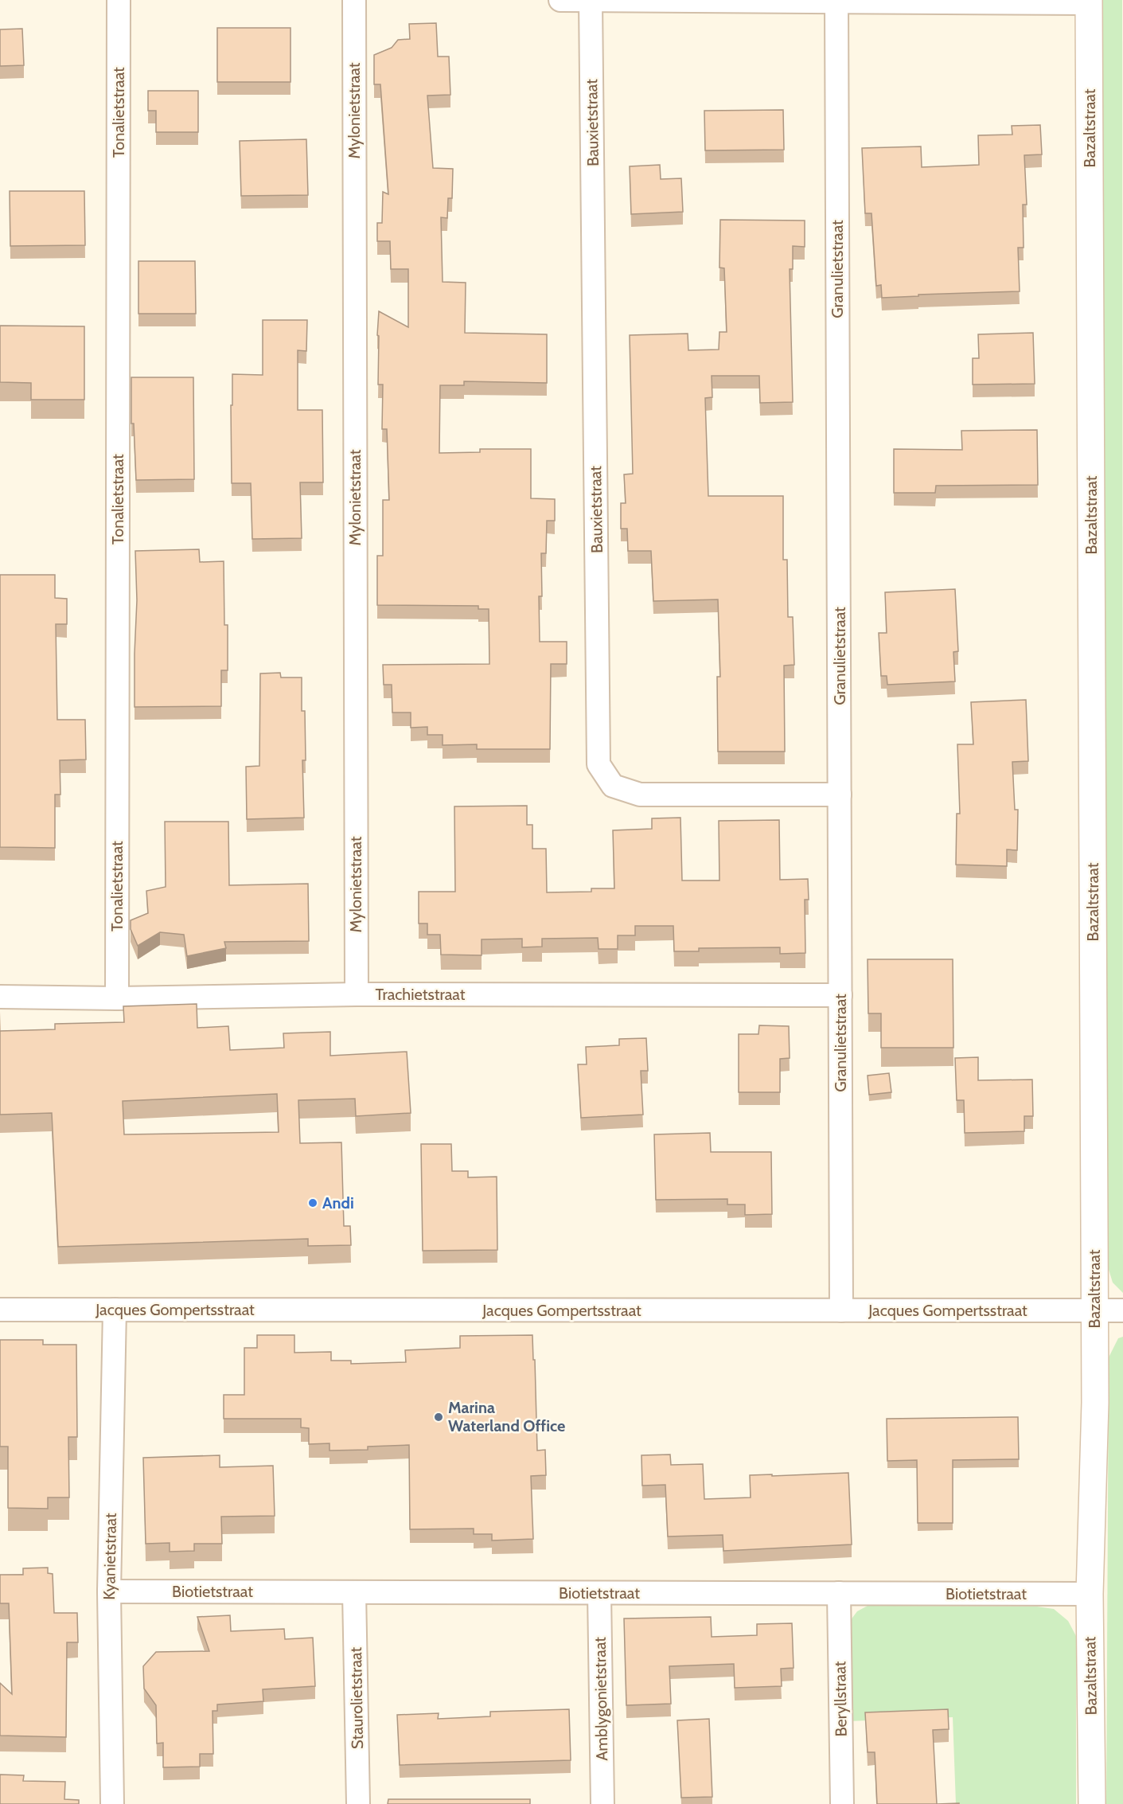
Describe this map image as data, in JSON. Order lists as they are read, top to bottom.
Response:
{
  "streets": {
    "street": [
      "Mylonietstraat",
      "Tonalietstraat",
      "Bauxietstraat",
      "Bazaltstraat",
      "Granulietstraat",
      "Trachietstraat",
      "Jacques Gompertsstraat",
      "Kyanietstraat",
      "Biotietstraat",
      "Staurolietstraat",
      "Amblygonietstraat",
      "Beryllstraat"
    ]
  },
  "crossings": [
    ["Mylonietstraat", "Trachietstraat"],
    ["Tonalietstraat", "Trachietstraat"],
    ["Bauxietstraat", "Granulietstraat"],
    ["Bazaltstraat", "Jacques Gompertsstraat"],
    ["Bazaltstraat", "Biotietstraat"],
    ["Granulietstraat", "Trachietstraat"],
    ["Granulietstraat", "Jacques Gompertsstraat"],
    ["Jacques Gompertsstraat", "Kyanietstraat"],
    ["Kyanietstraat", "Biotietstraat"],
    ["Biotietstraat", "Staurolietstraat"],
    ["Biotietstraat", "Amblygonietstraat"],
    ["Biotietstraat", "Beryllstraat"]
  ],
  "places": ["Andi", "Marina Waterland Office"]
}
